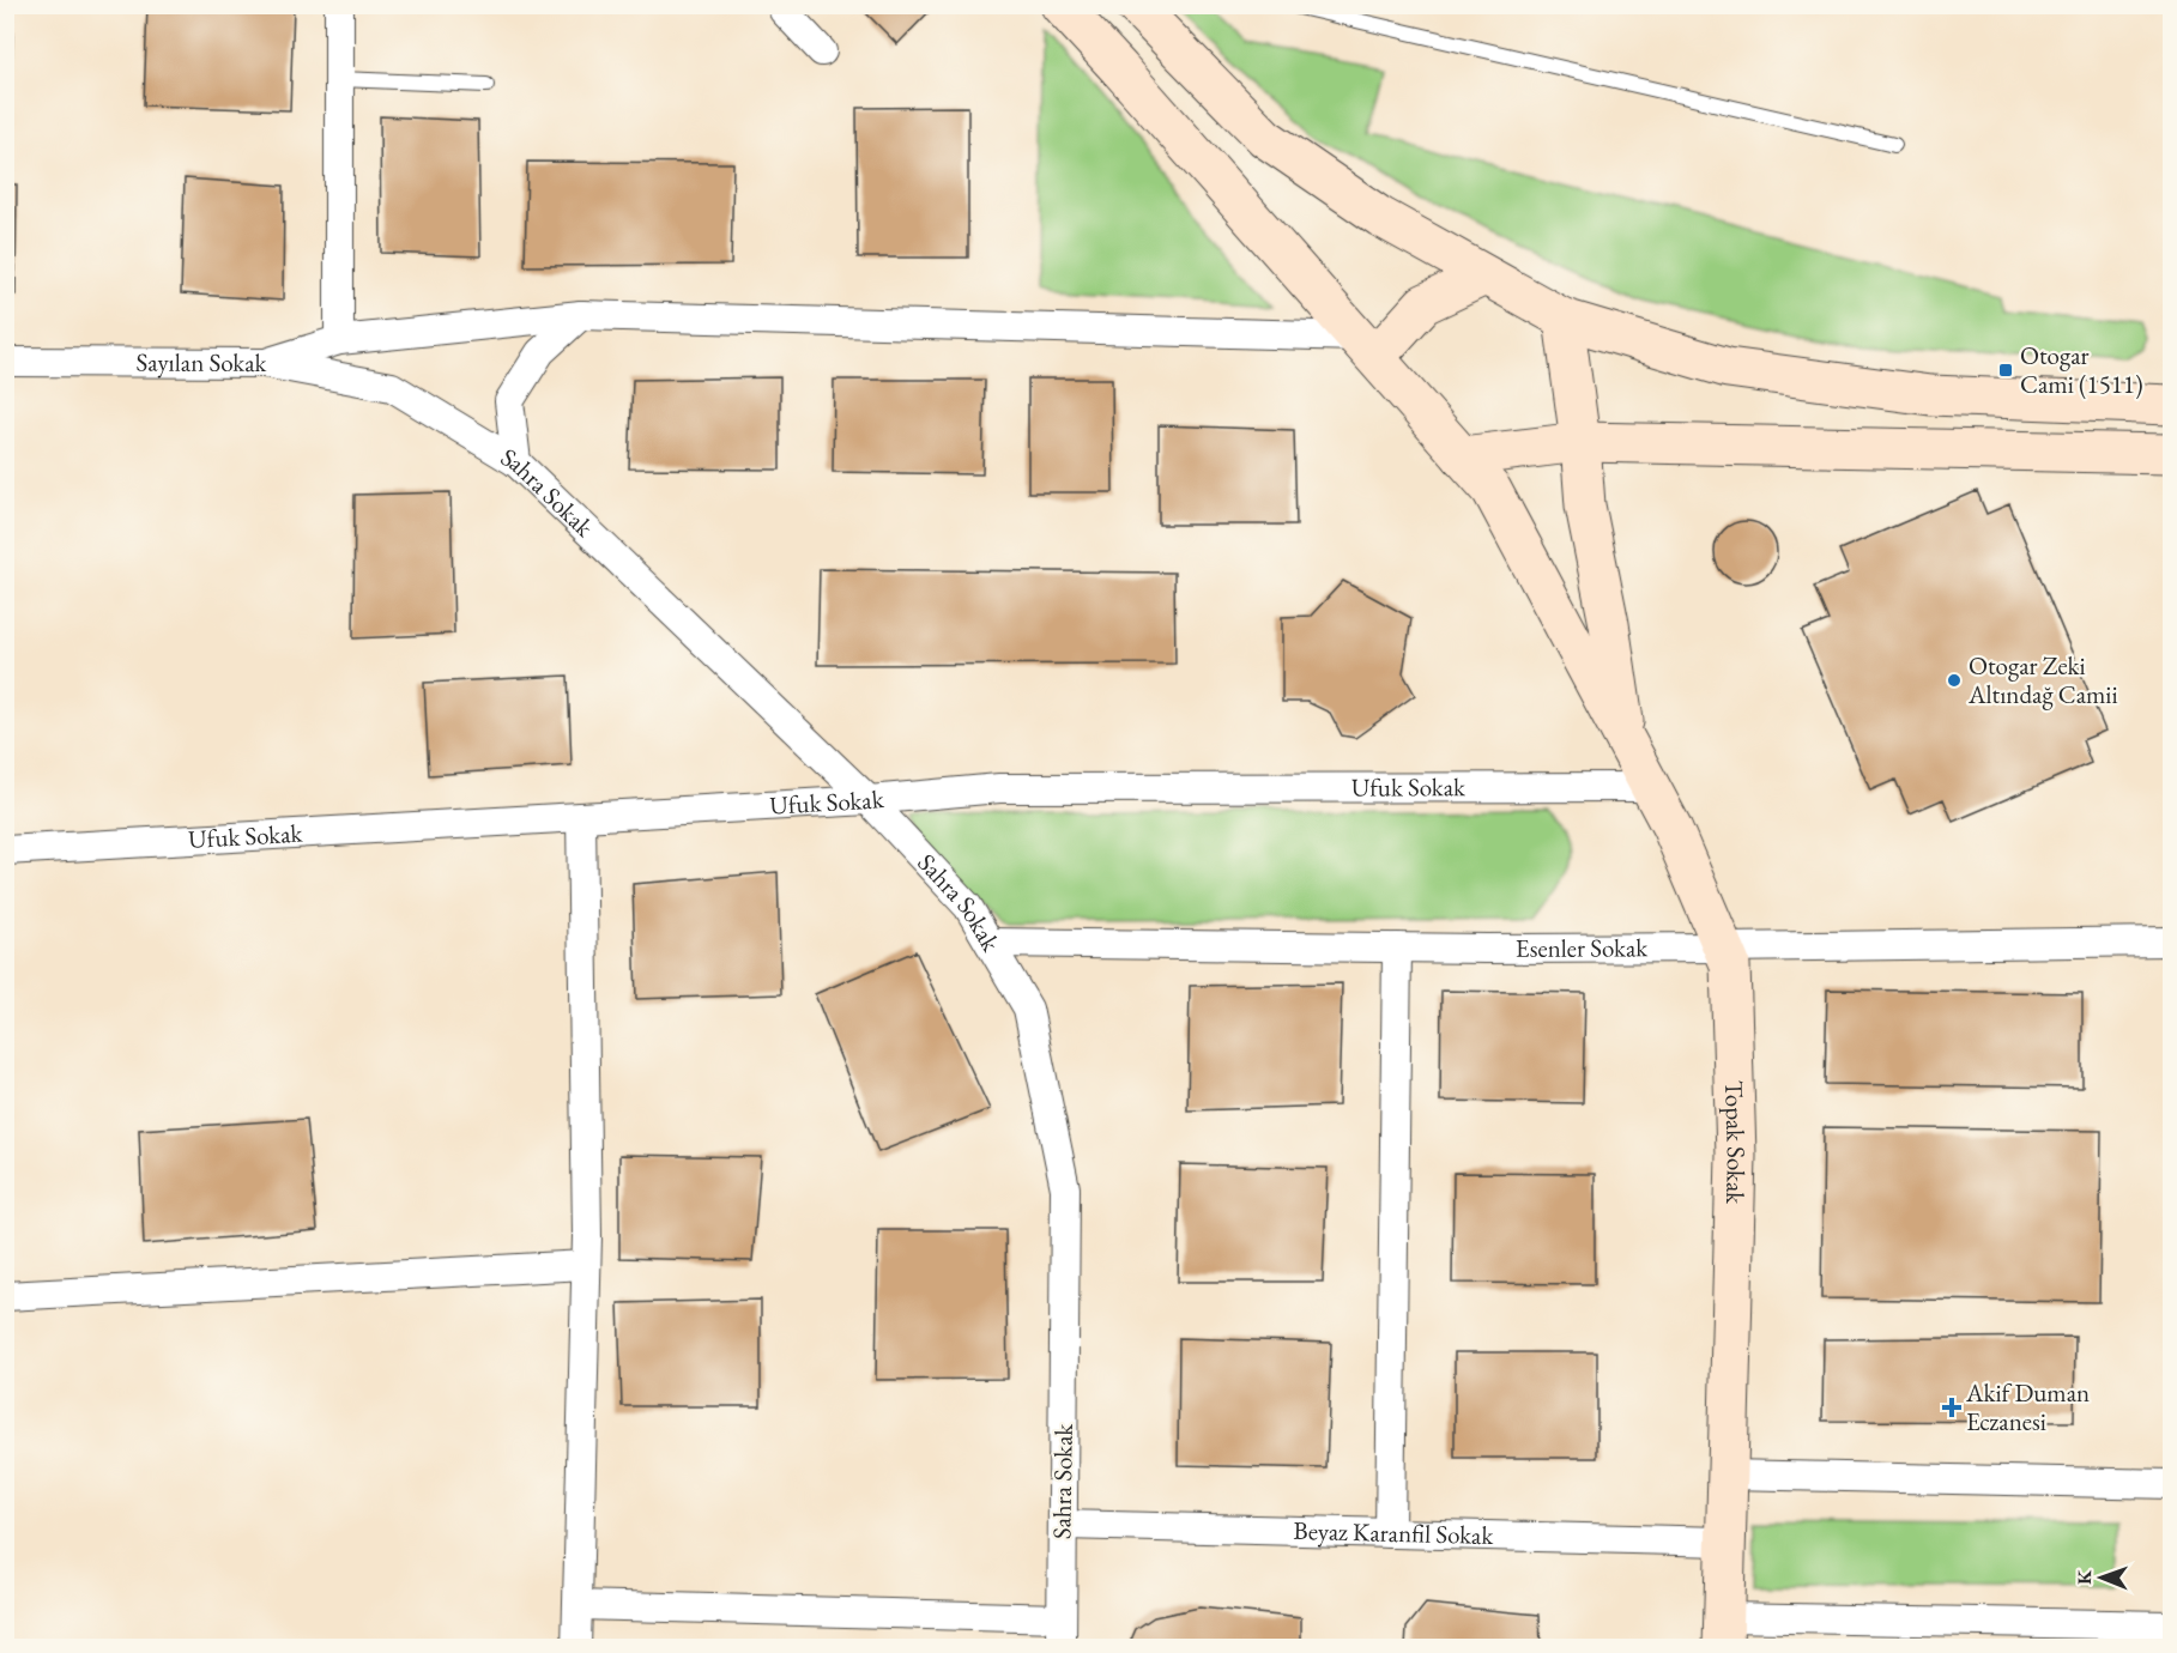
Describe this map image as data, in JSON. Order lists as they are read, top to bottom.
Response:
{
  "streets": {
    "street": [
      "Sayılan Sokak",
      "Sahra Sokak",
      "Ufuk Sokak",
      "Esenler Sokak",
      "Topak Sokak",
      "Beyaz Karanfil Sokak"
    ]
  },
  "crossings": [
    ["Sayılan Sokak", "Sahra Sokak"],
    ["Sahra Sokak", "Ufuk Sokak"],
    ["Sahra Sokak", "Esenler Sokak"],
    ["Sahra Sokak", "Beyaz Karanfil Sokak"],
    ["Ufuk Sokak", "Topak Sokak"],
    ["Esenler Sokak", "Topak Sokak"],
    ["Topak Sokak", "Beyaz Karanfil Sokak"]
  ],
  "places": {
    "transit": ["Otogar Cami (1511)"],
    "other": ["Otogar Zeki Altındağ Camii"],
    "health": ["Akif Duman Eczanesi"]
  },
  "north": "left"
}
